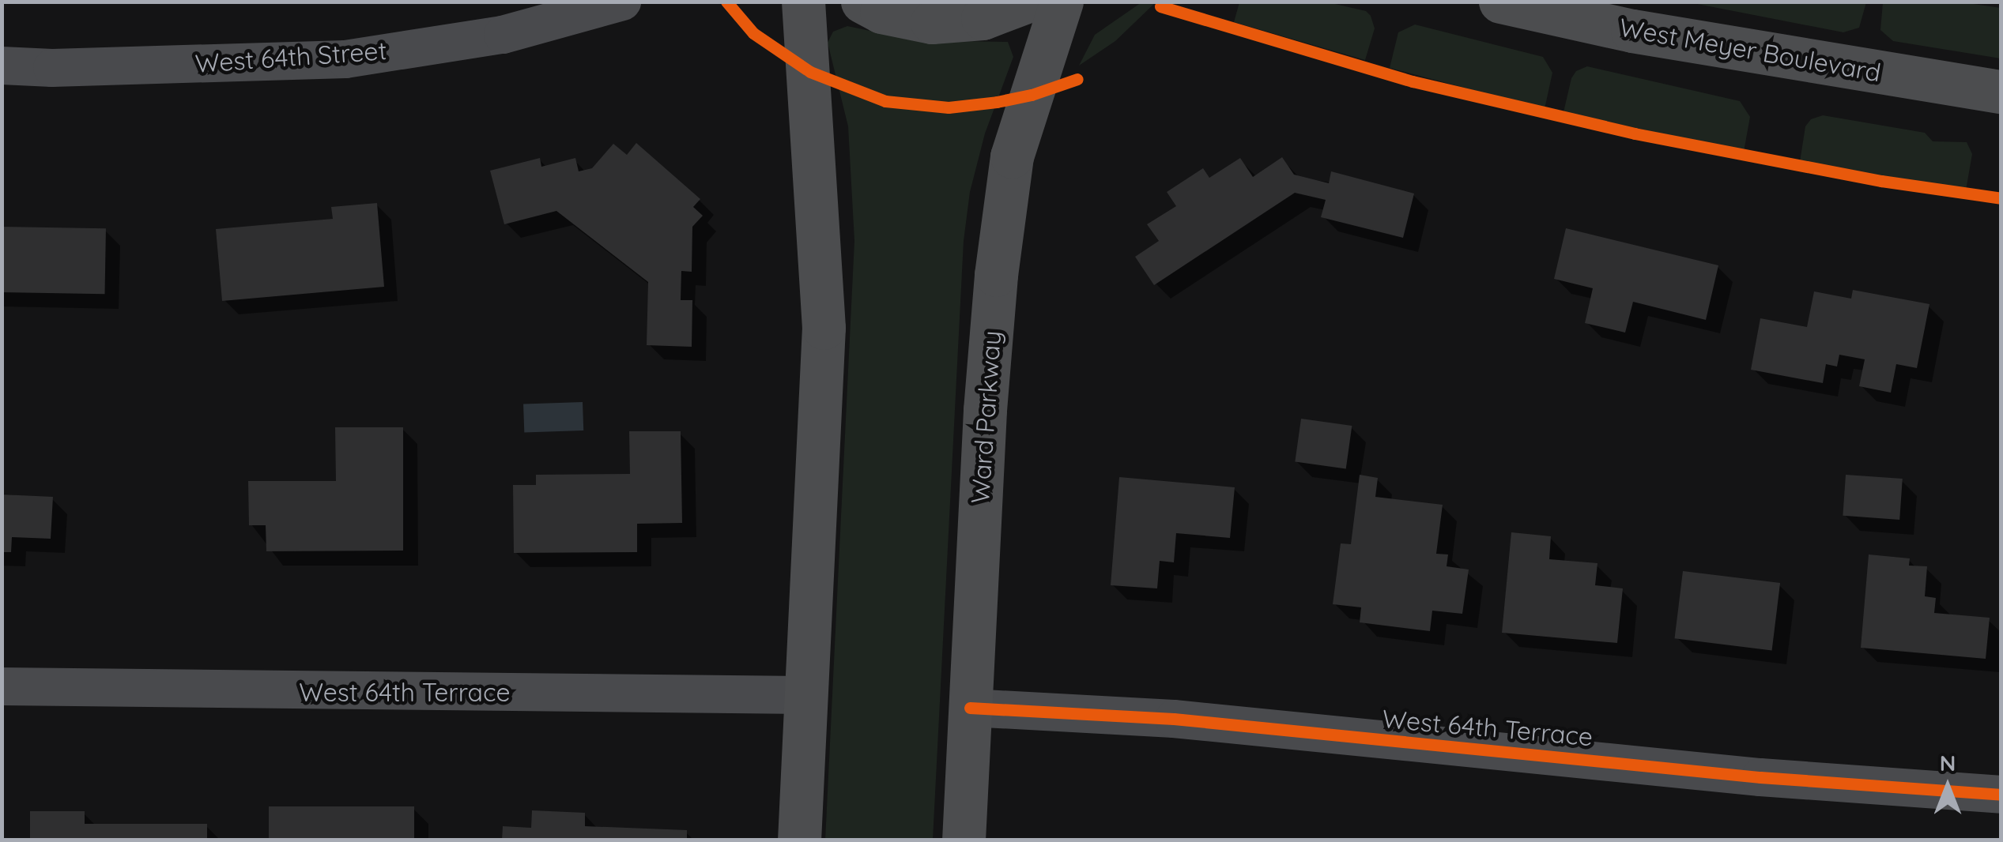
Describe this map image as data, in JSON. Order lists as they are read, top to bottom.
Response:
{
  "streets": {
    "main road": ["West Meyer Boulevard", "Ward Parkway"],
    "street": ["West 64th Street", "West 64th Terrace"]
  },
  "crossings": [
    ["Ward Parkway", "West 64th Terrace"]
  ],
  "north": "top"
}
